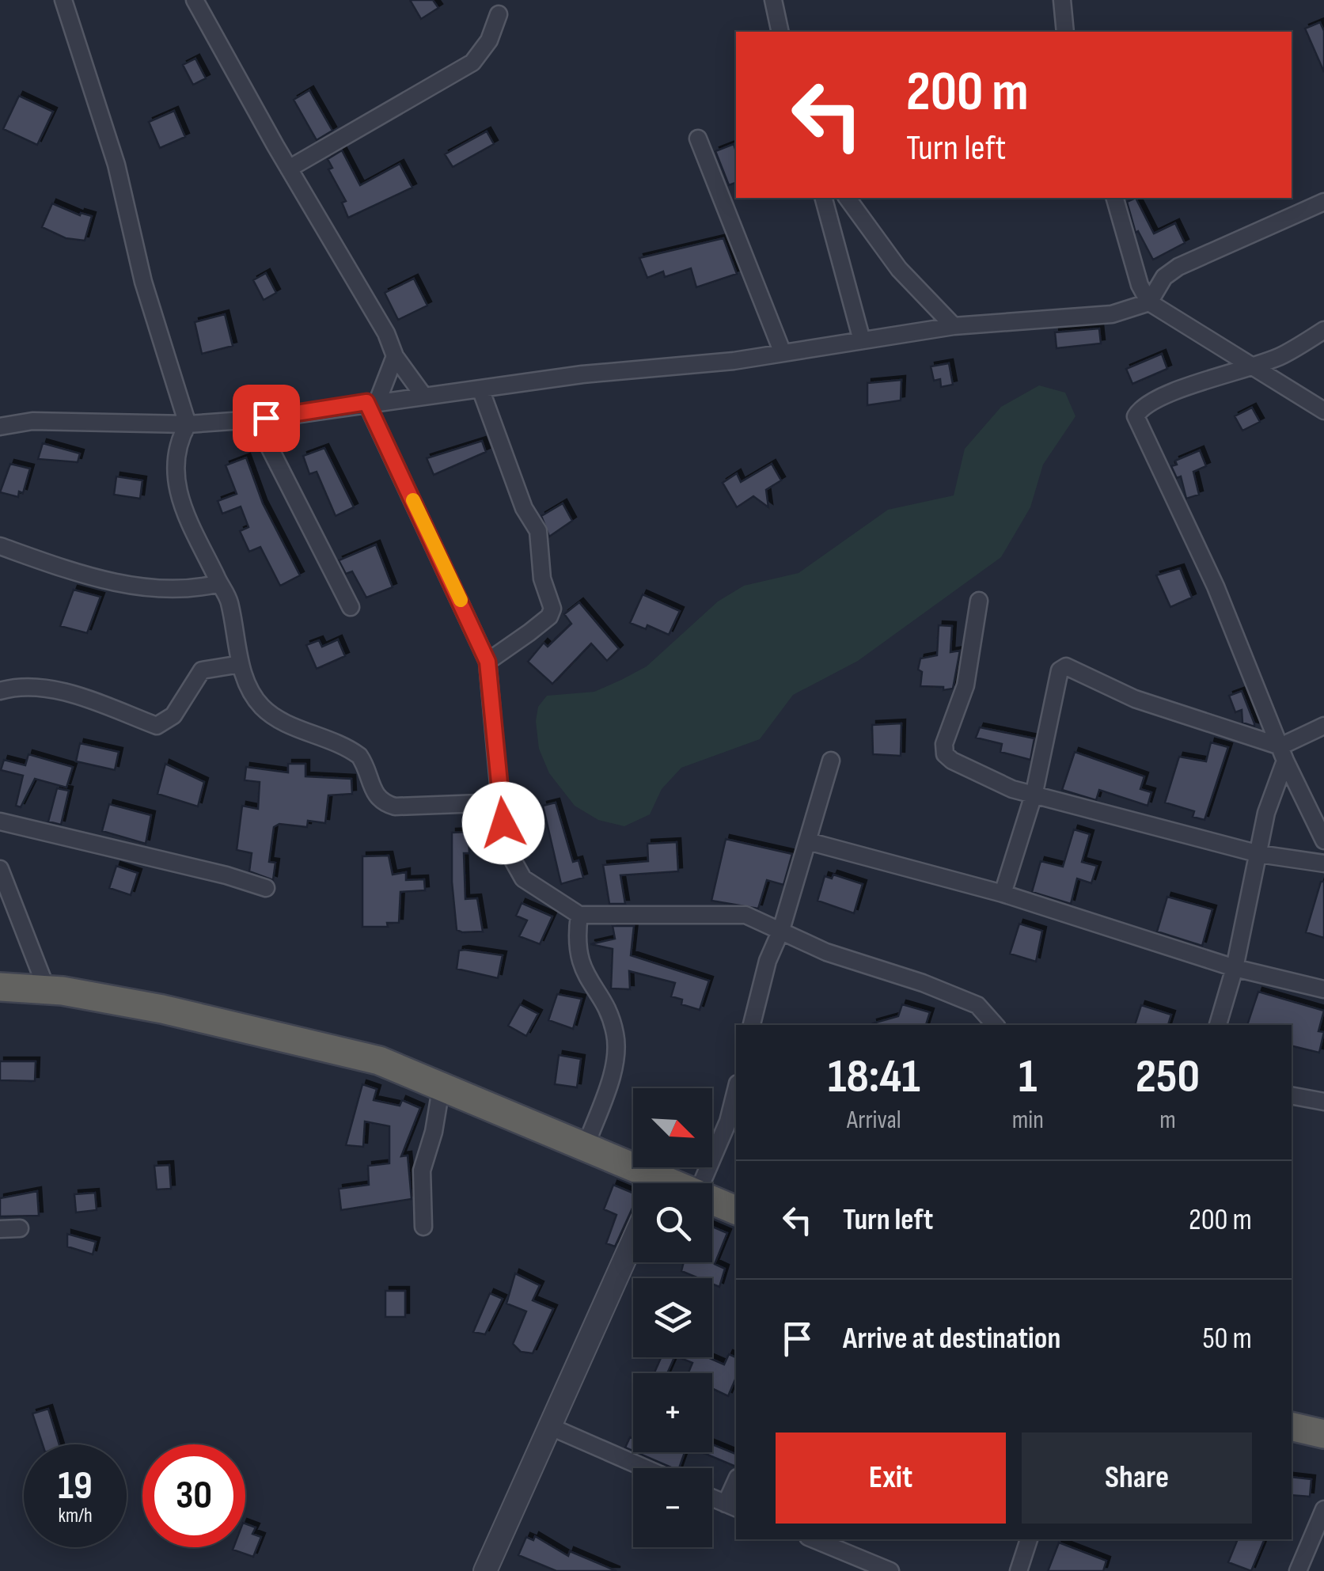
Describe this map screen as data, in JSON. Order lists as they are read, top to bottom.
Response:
{
  "north": "bottom right",
  "page": {
    "turn": ["200 m", "Turn left"],
    "eta": [
      "18:41",
      "Arrival",
      "1",
      "min",
      "250",
      "m"
    ],
    "map_buttons": ["+", "−"],
    "list": [
      {
        "name": "Turn left",
        "value": "200 m"
      },
      {
        "name": "Arrive at destination",
        "value": "50 m"
      }
    ],
    "buttons": ["Exit", "Share"],
    "speed": "19 km/h",
    "limit": "30"
  }
}
